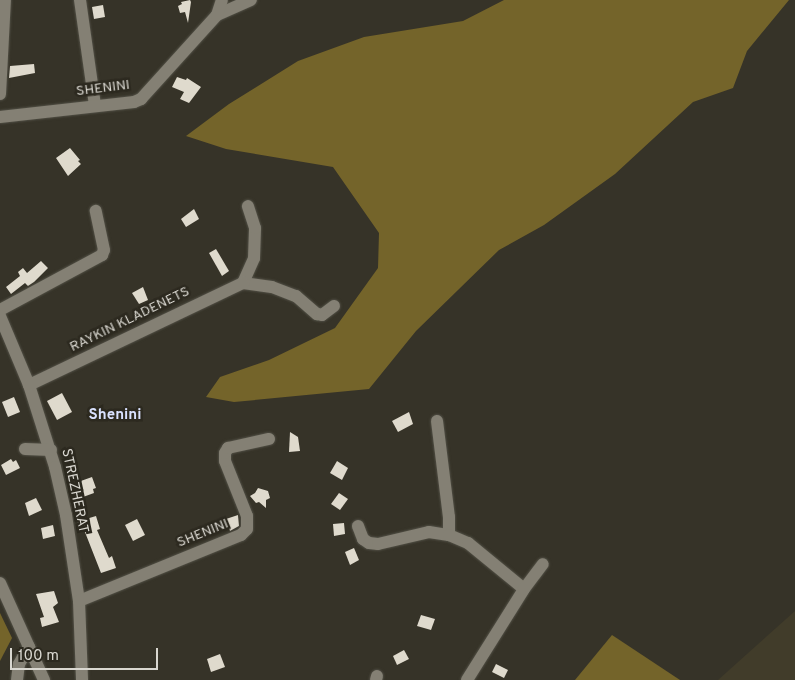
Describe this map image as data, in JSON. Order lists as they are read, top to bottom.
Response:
{
  "streets": {
    "street": ["SHENINI", "RAYKIN KLADENETS", "STREZHERAT"]
  },
  "crossings": [
    ["SHENINI", "STREZHERAT"],
    ["RAYKIN KLADENETS", "STREZHERAT"]
  ],
  "districts": ["Shenini"],
  "scale_bar": "100 m"
}
